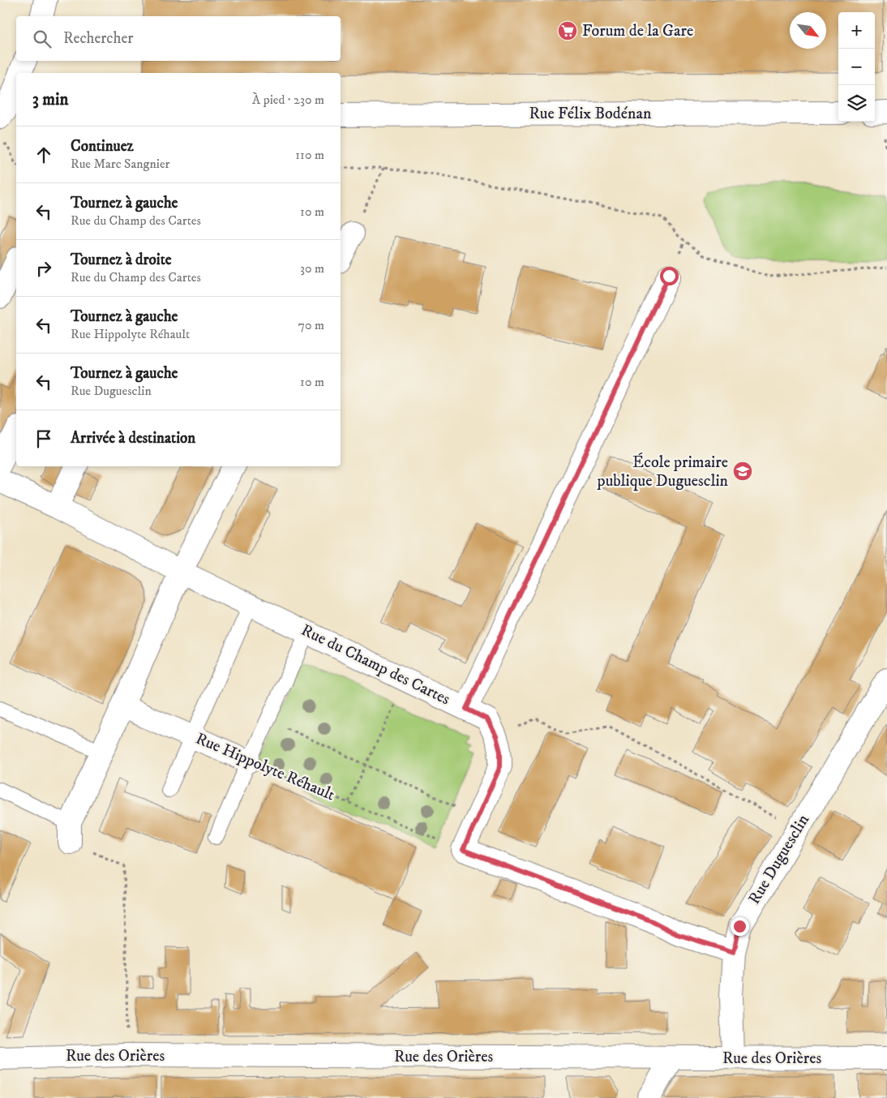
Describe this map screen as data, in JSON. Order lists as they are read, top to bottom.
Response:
{
  "streets": {
    "street": [
      "Rue Félix Bodénan",
      "Rue du Champ des Cartes",
      "Rue Hippolyte Réhault",
      "Rue Duguesclin",
      "Rue des Orières"
    ]
  },
  "crossings": [
    ["Rue du Champ des Cartes", "Rue Hippolyte Réhault"],
    ["Rue Duguesclin", "Rue des Orières"]
  ],
  "places": {
    "supermarket": ["Forum de la Gare"],
    "school or university": ["École primaire publique Duguesclin"]
  },
  "north": "bottom right",
  "page": {
    "map_buttons": ["+", "−"],
    "search": "Rechercher",
    "heading": ["3 min", "À pied · 230 m"],
    "list": [
      ["Continuez", "Rue Marc Sangnier", "110 m"],
      ["Tournez à gauche", "Rue du Champ des Cartes", "10 m"],
      ["Tournez à droite", "Rue du Champ des Cartes", "30 m"],
      ["Tournez à gauche", "Rue Hippolyte Réhault", "70 m"],
      ["Tournez à gauche", "Rue Duguesclin", "10 m"],
      "Arrivée à destination"
    ]
  }
}
